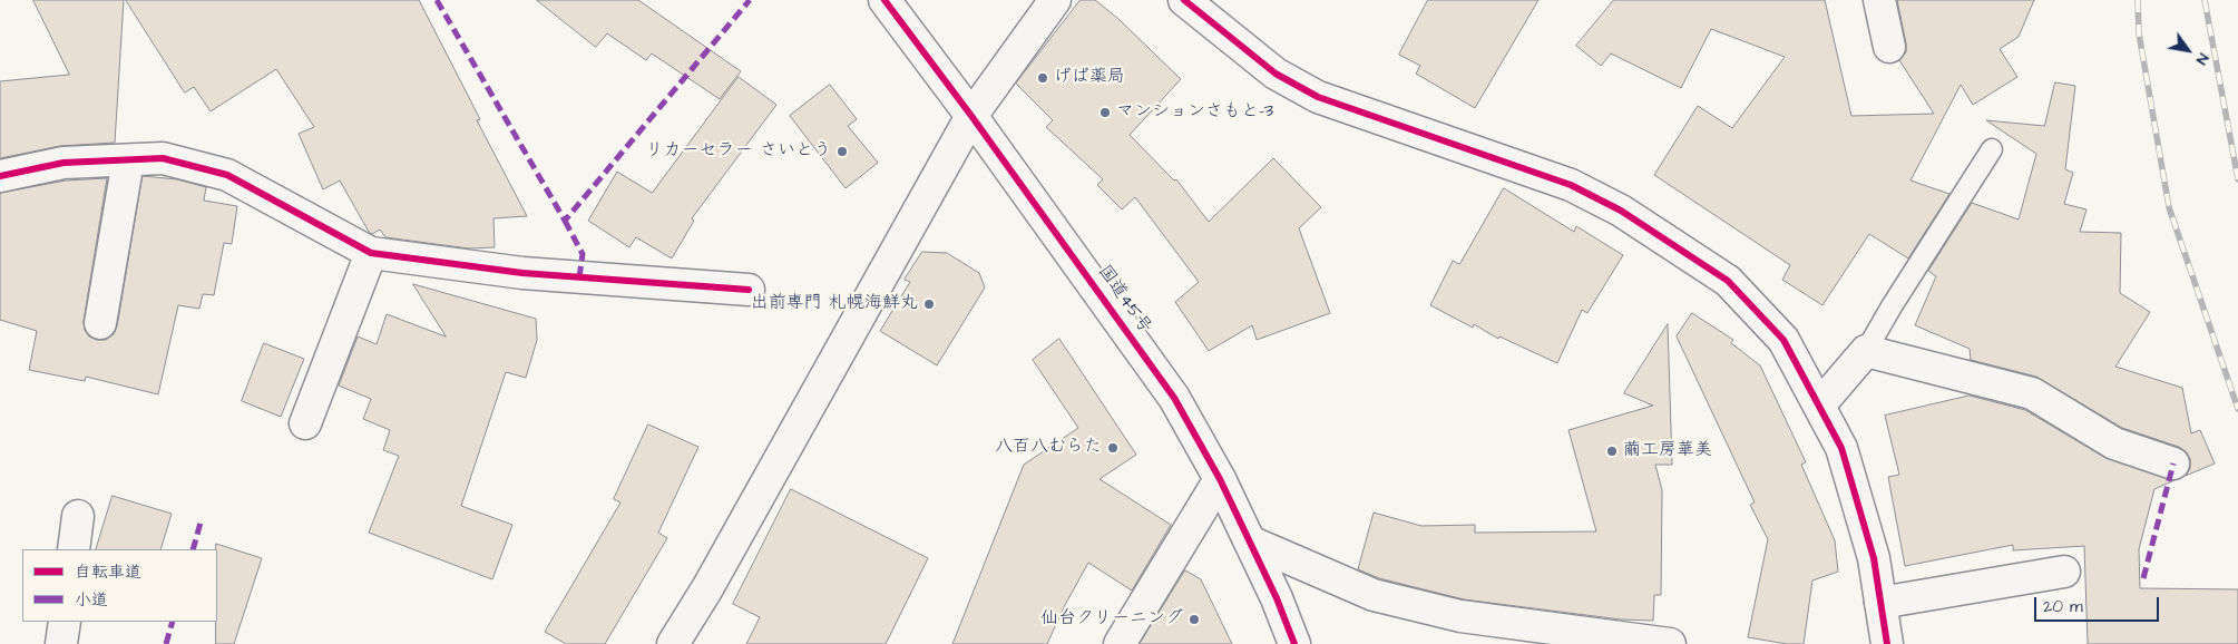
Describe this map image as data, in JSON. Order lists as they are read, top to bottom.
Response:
{
  "streets": {
    "main road": ["国道45号"]
  },
  "places": [
    "げば薬局",
    "マンションさもと-3",
    "リカーセラー さいとう",
    "出前専門 札幌海鮮丸",
    "八百八むらた",
    "繭工房華美",
    "仙台クリーニング"
  ],
  "legend": ["自転車道", "小道"],
  "scale_bar": "20 m",
  "north": "bottom right"
}
